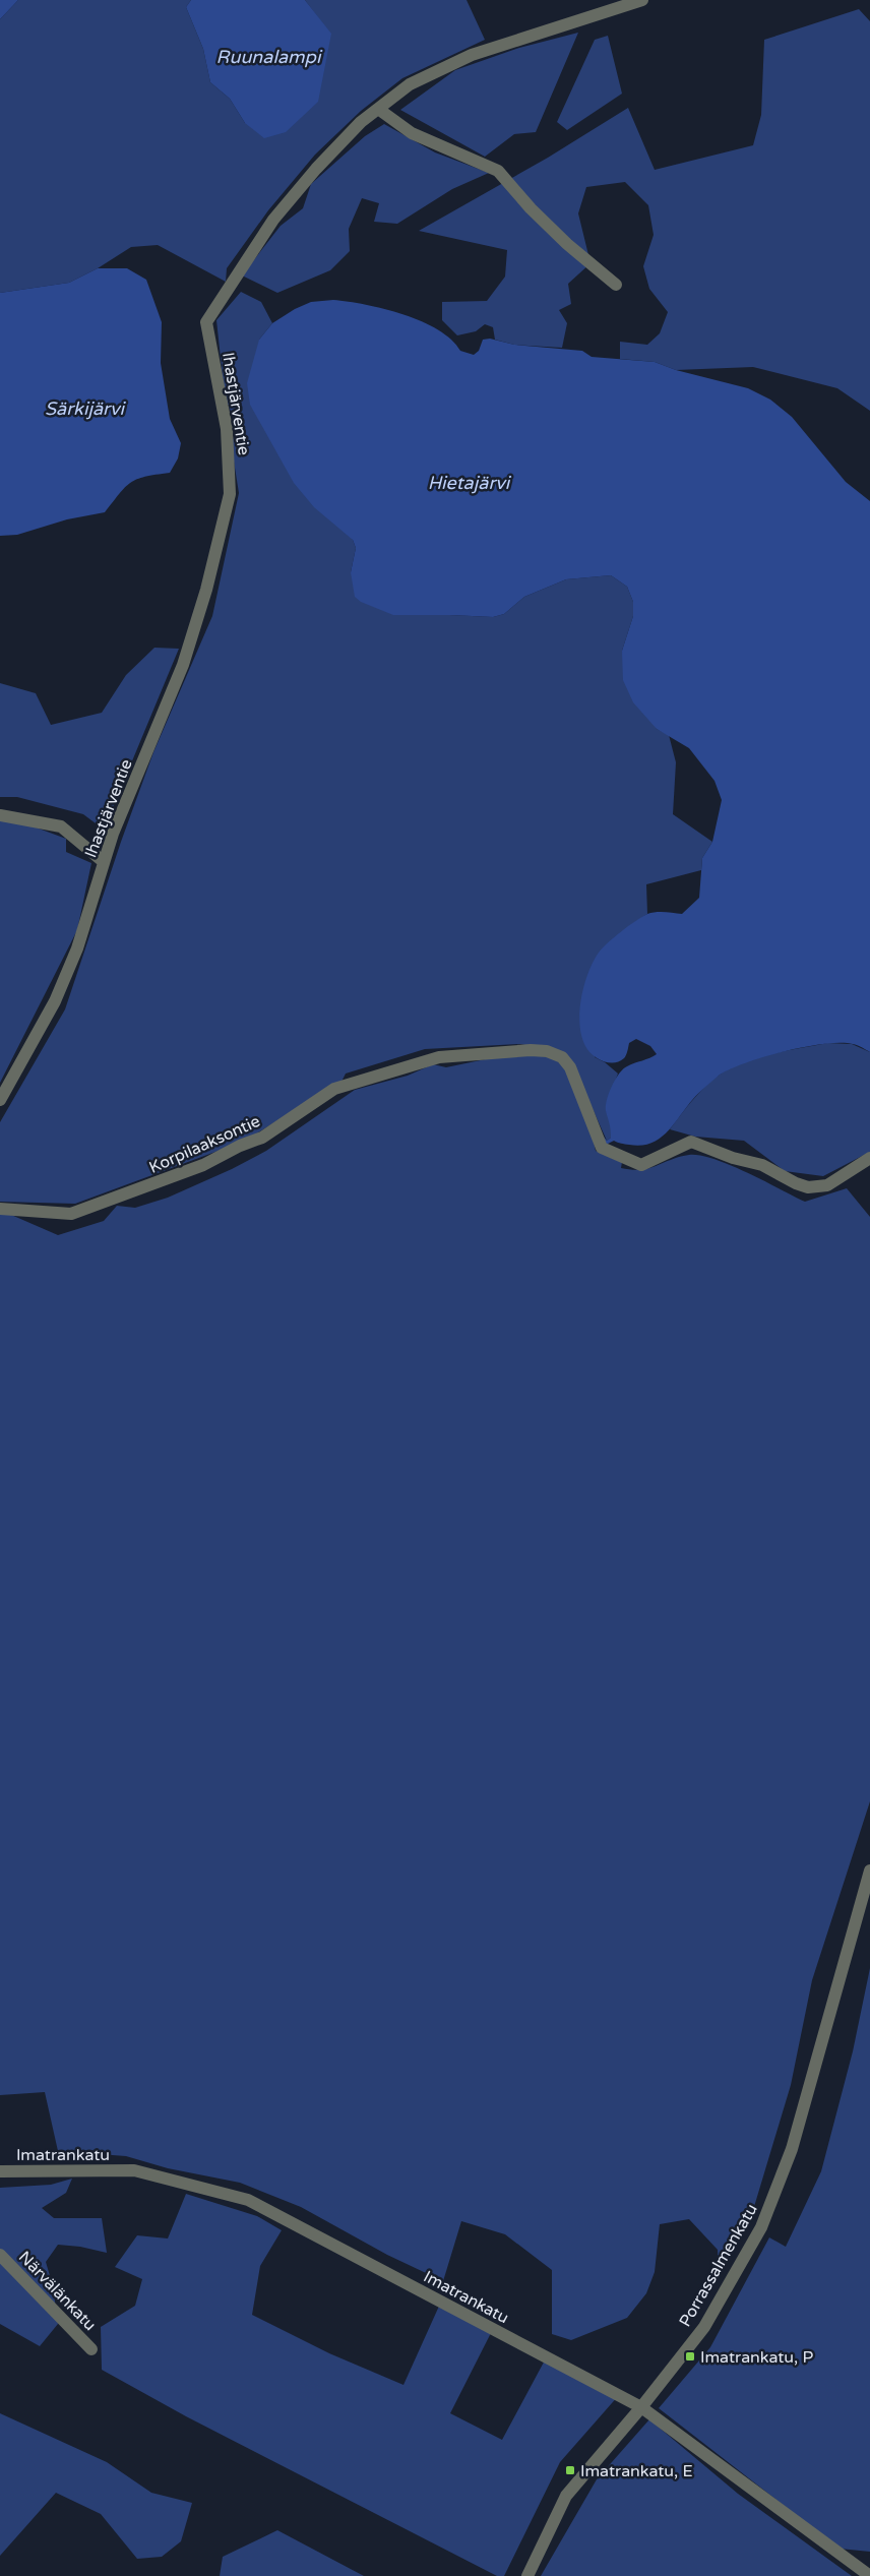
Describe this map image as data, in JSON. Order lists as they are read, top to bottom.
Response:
{
  "streets": {
    "street": [
      "Ihastjärventie",
      "Korpilaaksontie",
      "Imatrankatu",
      "Porrassalmenkatu",
      "Närvälänkatu"
    ]
  },
  "crossings": [
    ["Imatrankatu", "Porrassalmenkatu"]
  ],
  "water": ["Ruunalampi", "Särkijärvi", "Hietajärvi"],
  "places": {
    "transit": ["Imatrankatu, P", "Imatrankatu, E"]
  }
}
